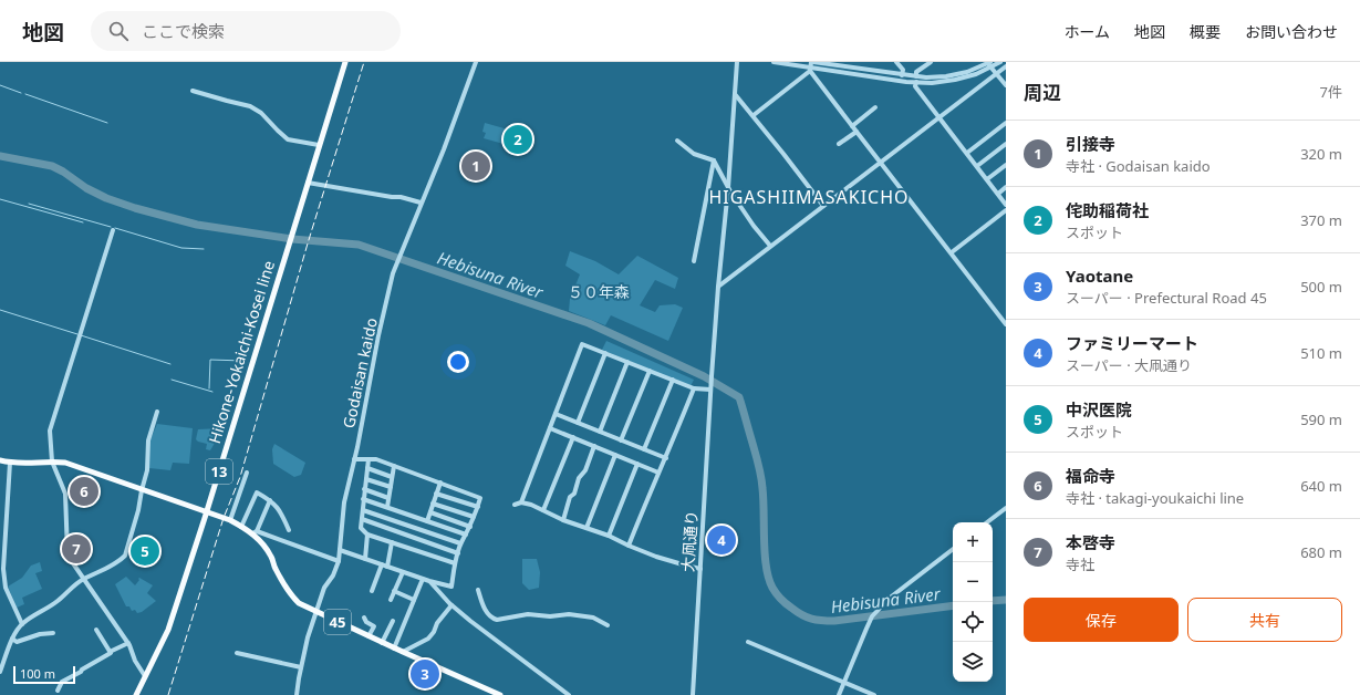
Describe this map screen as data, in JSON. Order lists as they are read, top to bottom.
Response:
{
  "streets": {
    "main road": ["Hikone-Yokaichi-Kosei line", "13", "45"],
    "street": ["Godaisan kaido", "大凧通り"]
  },
  "crossings": [
    ["Hikone-Yokaichi-Kosei line", "45"],
    ["Godaisan kaido", "45"]
  ],
  "districts": ["HIGASHIIMASAKICHO"],
  "water": ["Hebisuna River"],
  "parks": ["５０年森"],
  "scale_bar": "100 m",
  "page": {
    "header": "地図",
    "search": "ここで検索",
    "nav": [
      "ホーム",
      "地図",
      "概要",
      "お問い合わせ"
    ],
    "heading": ["周辺", "7件"],
    "list": [
      {
        "mark": "1",
        "name": "引接寺",
        "note": "寺社 · Godaisan kaido",
        "value": "320 m"
      },
      {
        "mark": "2",
        "name": "侘助稲荷社",
        "note": "スポット",
        "value": "370 m"
      },
      {
        "mark": "3",
        "name": "Yaotane",
        "note": "スーパー · Prefectural Road 45",
        "value": "500 m"
      },
      {
        "mark": "4",
        "name": "ファミリーマート",
        "note": "スーパー · 大凧通り",
        "value": "510 m"
      },
      {
        "mark": "5",
        "name": "中沢医院",
        "note": "スポット",
        "value": "590 m"
      },
      {
        "mark": "6",
        "name": "福命寺",
        "note": "寺社 · takagi-youkaichi line",
        "value": "640 m"
      },
      {
        "mark": "7",
        "name": "本啓寺",
        "note": "寺社",
        "value": "680 m"
      }
    ],
    "pins": [
      "2",
      "1",
      "6",
      "4",
      "7",
      "5",
      "3"
    ],
    "map_buttons": ["+", "−"],
    "buttons": ["保存", "共有"],
    "scale": "100 m"
  }
}
